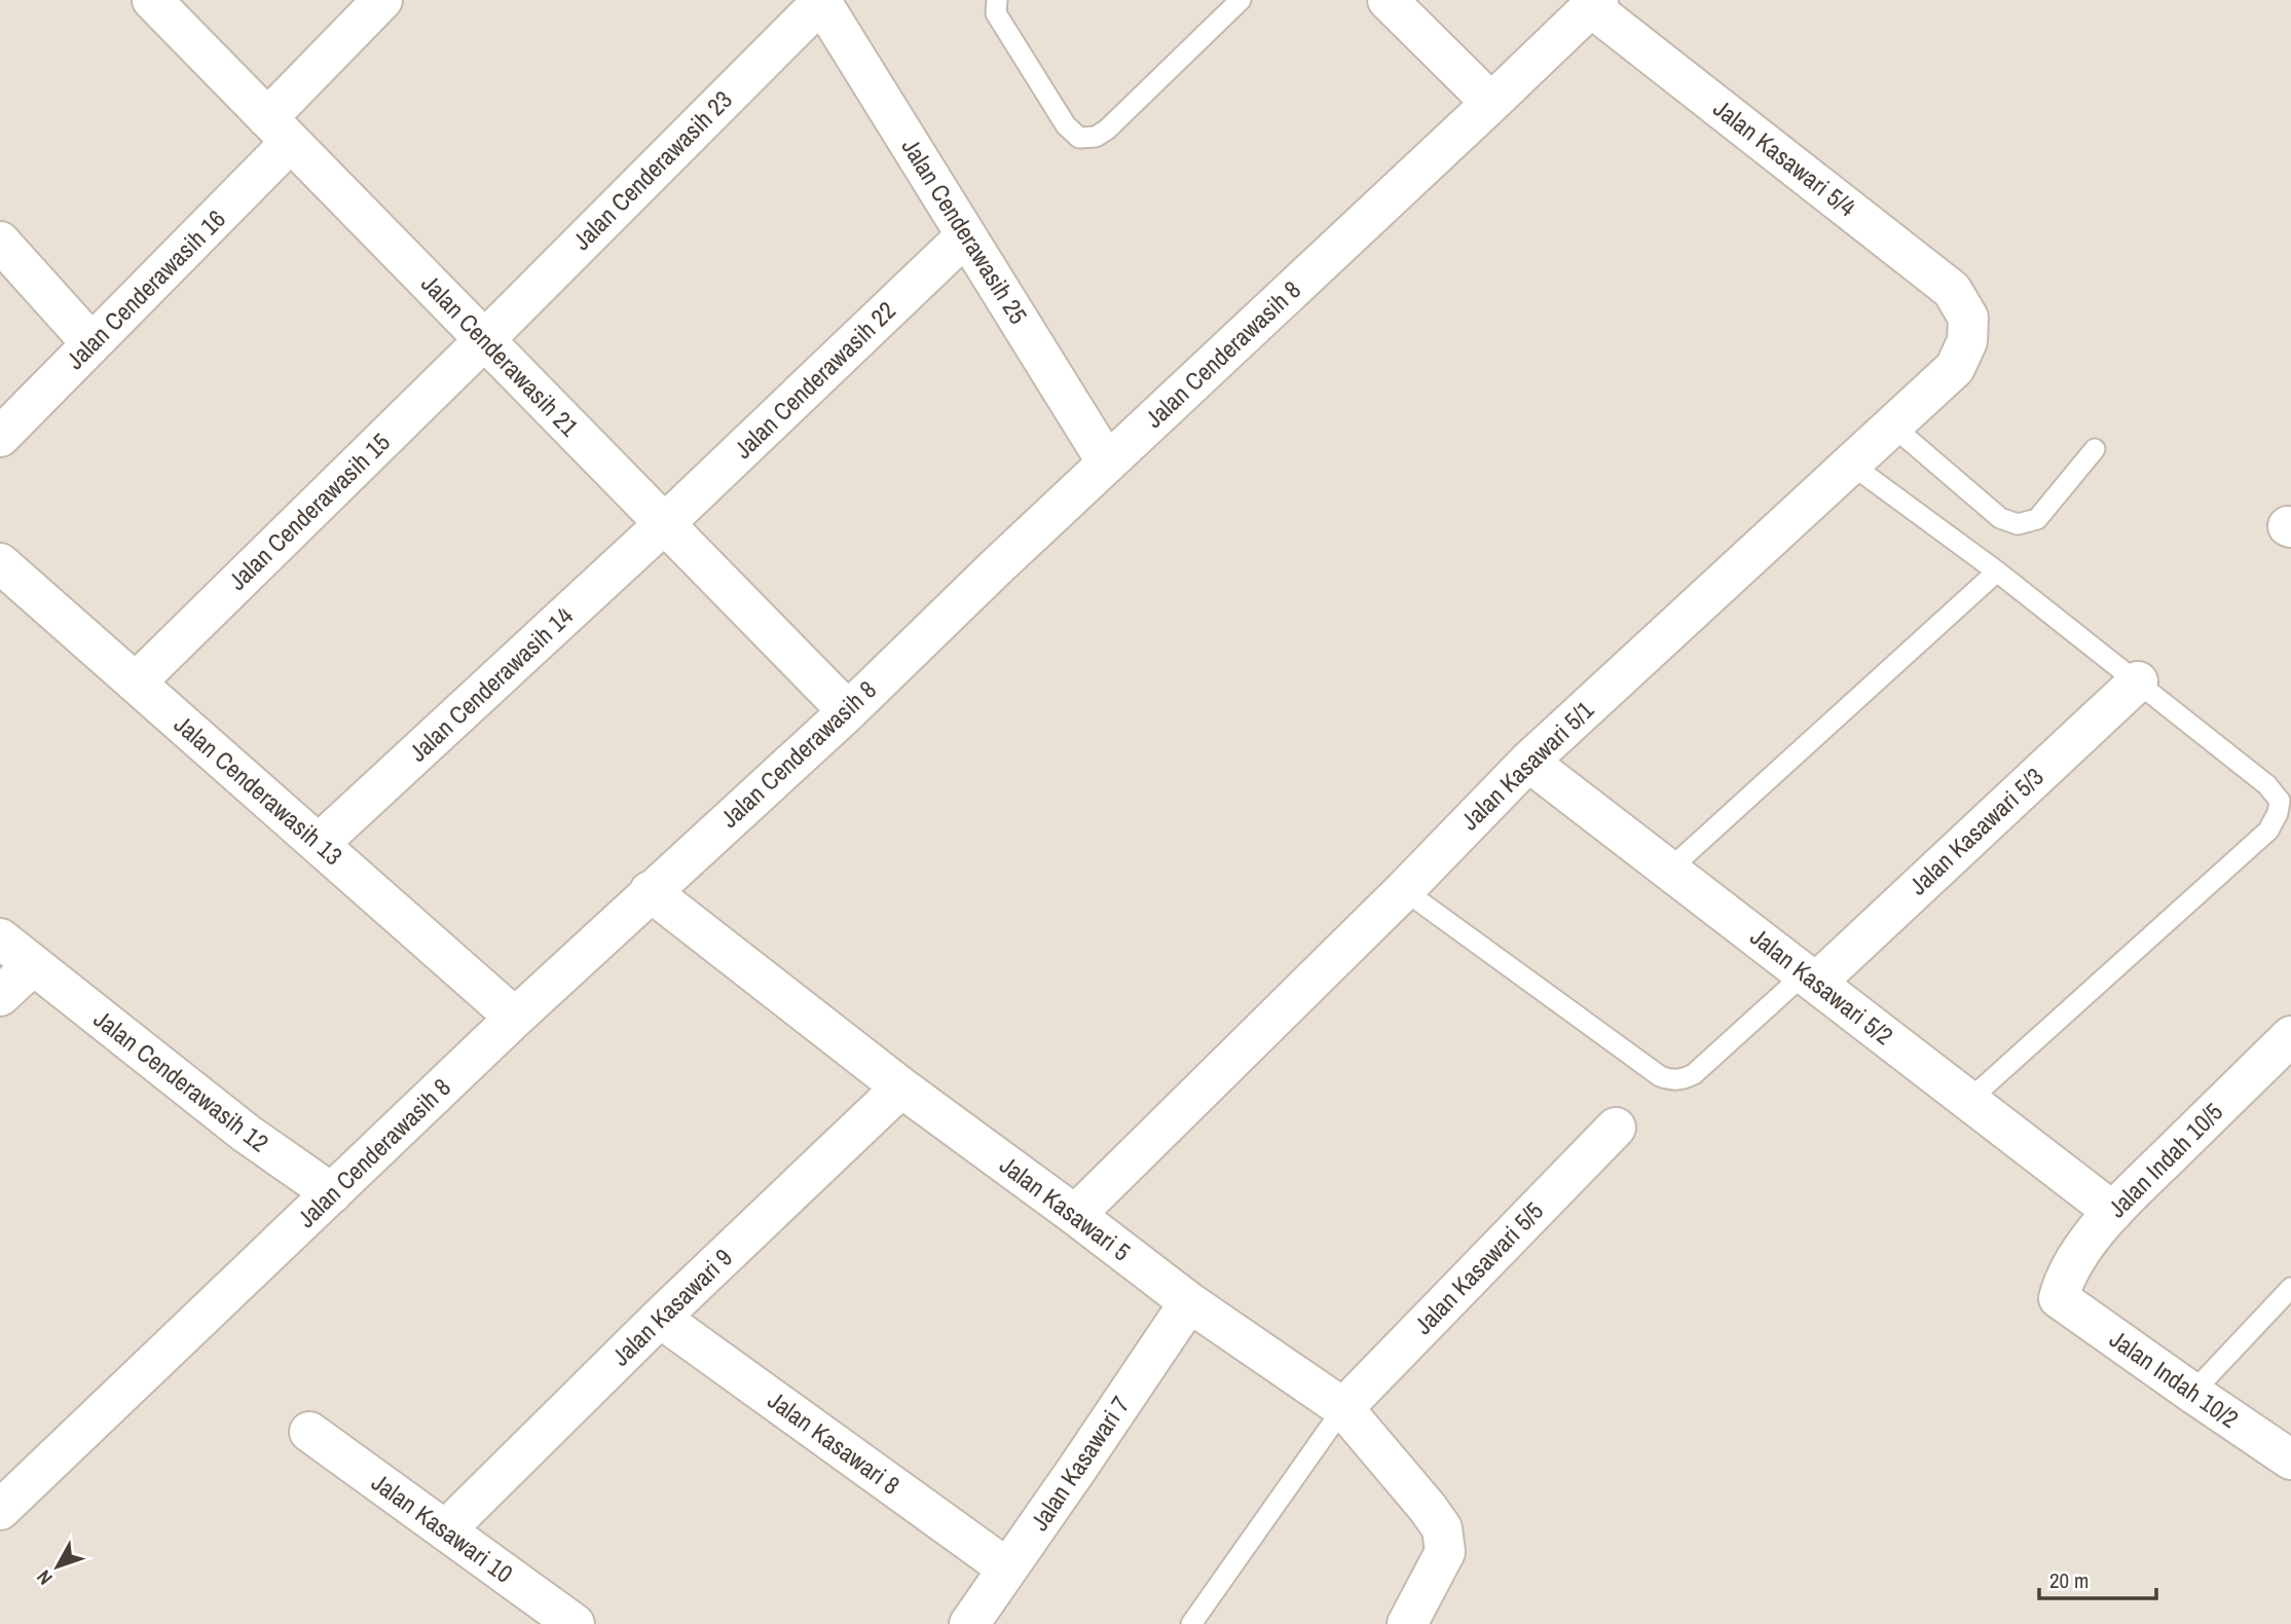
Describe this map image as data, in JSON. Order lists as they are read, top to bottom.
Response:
{
  "streets": {
    "street": [
      "Jalan Kasawari 5/4",
      "Jalan Cenderawasih 23",
      "Jalan Cenderawasih 25",
      "Jalan Cenderawasih 16",
      "Jalan Cenderawasih 8",
      "Jalan Cenderawasih 21",
      "Jalan Cenderawasih 22",
      "Jalan Cenderawasih 15",
      "Jalan Cenderawasih 14",
      "Jalan Kasawari 5/1",
      "Jalan Cenderawasih 13",
      "Jalan Kasawari 5/3",
      "Jalan Kasawari 5/2",
      "Jalan Cenderawasih 12",
      "Jalan Indah 10/5",
      "Jalan Kasawari 5",
      "Jalan Kasawari 5/5",
      "Jalan Kasawari 9",
      "Jalan Indah 10/2",
      "Jalan Kasawari 8",
      "Jalan Kasawari 7",
      "Jalan Kasawari 10"
    ]
  },
  "crossings": [
    ["Jalan Kasawari 5/4", "Jalan Cenderawasih 8"],
    ["Jalan Kasawari 5/4", "Jalan Kasawari 5/1"],
    ["Jalan Cenderawasih 23", "Jalan Cenderawasih 25"],
    ["Jalan Cenderawasih 23", "Jalan Cenderawasih 21"],
    ["Jalan Cenderawasih 23", "Jalan Cenderawasih 15"],
    ["Jalan Cenderawasih 25", "Jalan Cenderawasih 8"],
    ["Jalan Cenderawasih 25", "Jalan Cenderawasih 22"],
    ["Jalan Cenderawasih 16", "Jalan Cenderawasih 21"],
    ["Jalan Cenderawasih 8", "Jalan Cenderawasih 21"],
    ["Jalan Cenderawasih 8", "Jalan Cenderawasih 13"],
    ["Jalan Cenderawasih 8", "Jalan Cenderawasih 12"],
    ["Jalan Cenderawasih 8", "Jalan Kasawari 5"],
    ["Jalan Cenderawasih 21", "Jalan Cenderawasih 22"],
    ["Jalan Cenderawasih 21", "Jalan Cenderawasih 15"],
    ["Jalan Cenderawasih 21", "Jalan Cenderawasih 14"],
    ["Jalan Cenderawasih 22", "Jalan Cenderawasih 14"],
    ["Jalan Cenderawasih 15", "Jalan Cenderawasih 13"],
    ["Jalan Cenderawasih 14", "Jalan Cenderawasih 13"],
    ["Jalan Kasawari 5/1", "Jalan Kasawari 5/2"],
    ["Jalan Kasawari 5/1", "Jalan Kasawari 5"],
    ["Jalan Kasawari 5/3", "Jalan Kasawari 5/2"],
    ["Jalan Kasawari 5/2", "Jalan Indah 10/5"],
    ["Jalan Indah 10/5", "Jalan Indah 10/2"],
    ["Jalan Kasawari 5", "Jalan Kasawari 5/5"],
    ["Jalan Kasawari 5", "Jalan Kasawari 9"],
    ["Jalan Kasawari 5", "Jalan Kasawari 7"],
    ["Jalan Kasawari 9", "Jalan Kasawari 8"],
    ["Jalan Kasawari 9", "Jalan Kasawari 10"],
    ["Jalan Kasawari 8", "Jalan Kasawari 7"]
  ],
  "scale_bar": "20 m",
  "north": "bottom left"
}
